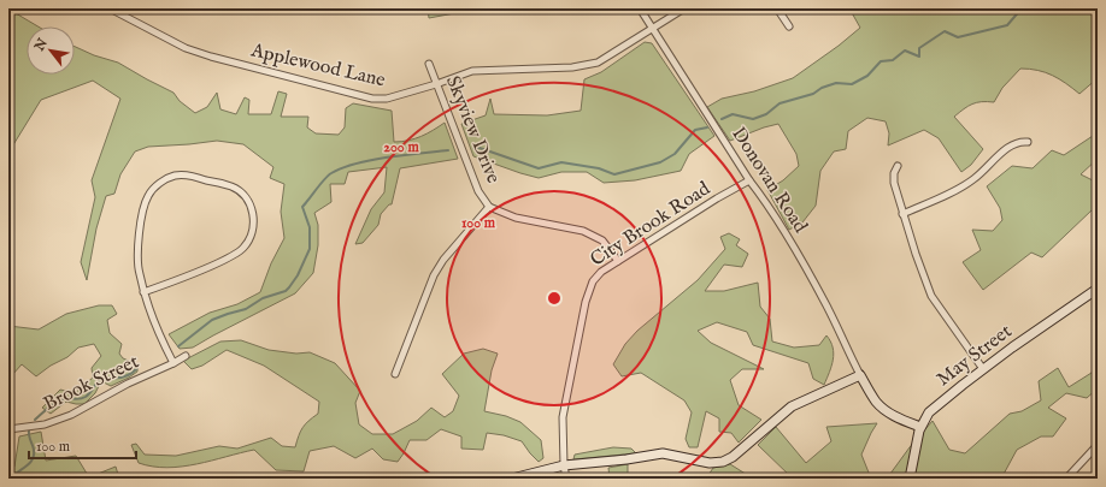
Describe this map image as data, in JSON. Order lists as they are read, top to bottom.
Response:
{
  "streets": {
    "street": [
      "Applewood Lane",
      "Skyview Drive",
      "Donovan Road",
      "City Brook Road",
      "May Street",
      "Brook Street"
    ]
  },
  "crossings": [
    ["Applewood Lane", "Skyview Drive"],
    ["Applewood Lane", "Donovan Road"],
    ["Skyview Drive", "City Brook Road"],
    ["Donovan Road", "City Brook Road"]
  ],
  "scale_bar": "100 m",
  "north": "top left",
  "rings": ["200 m", "100 m"]
}
